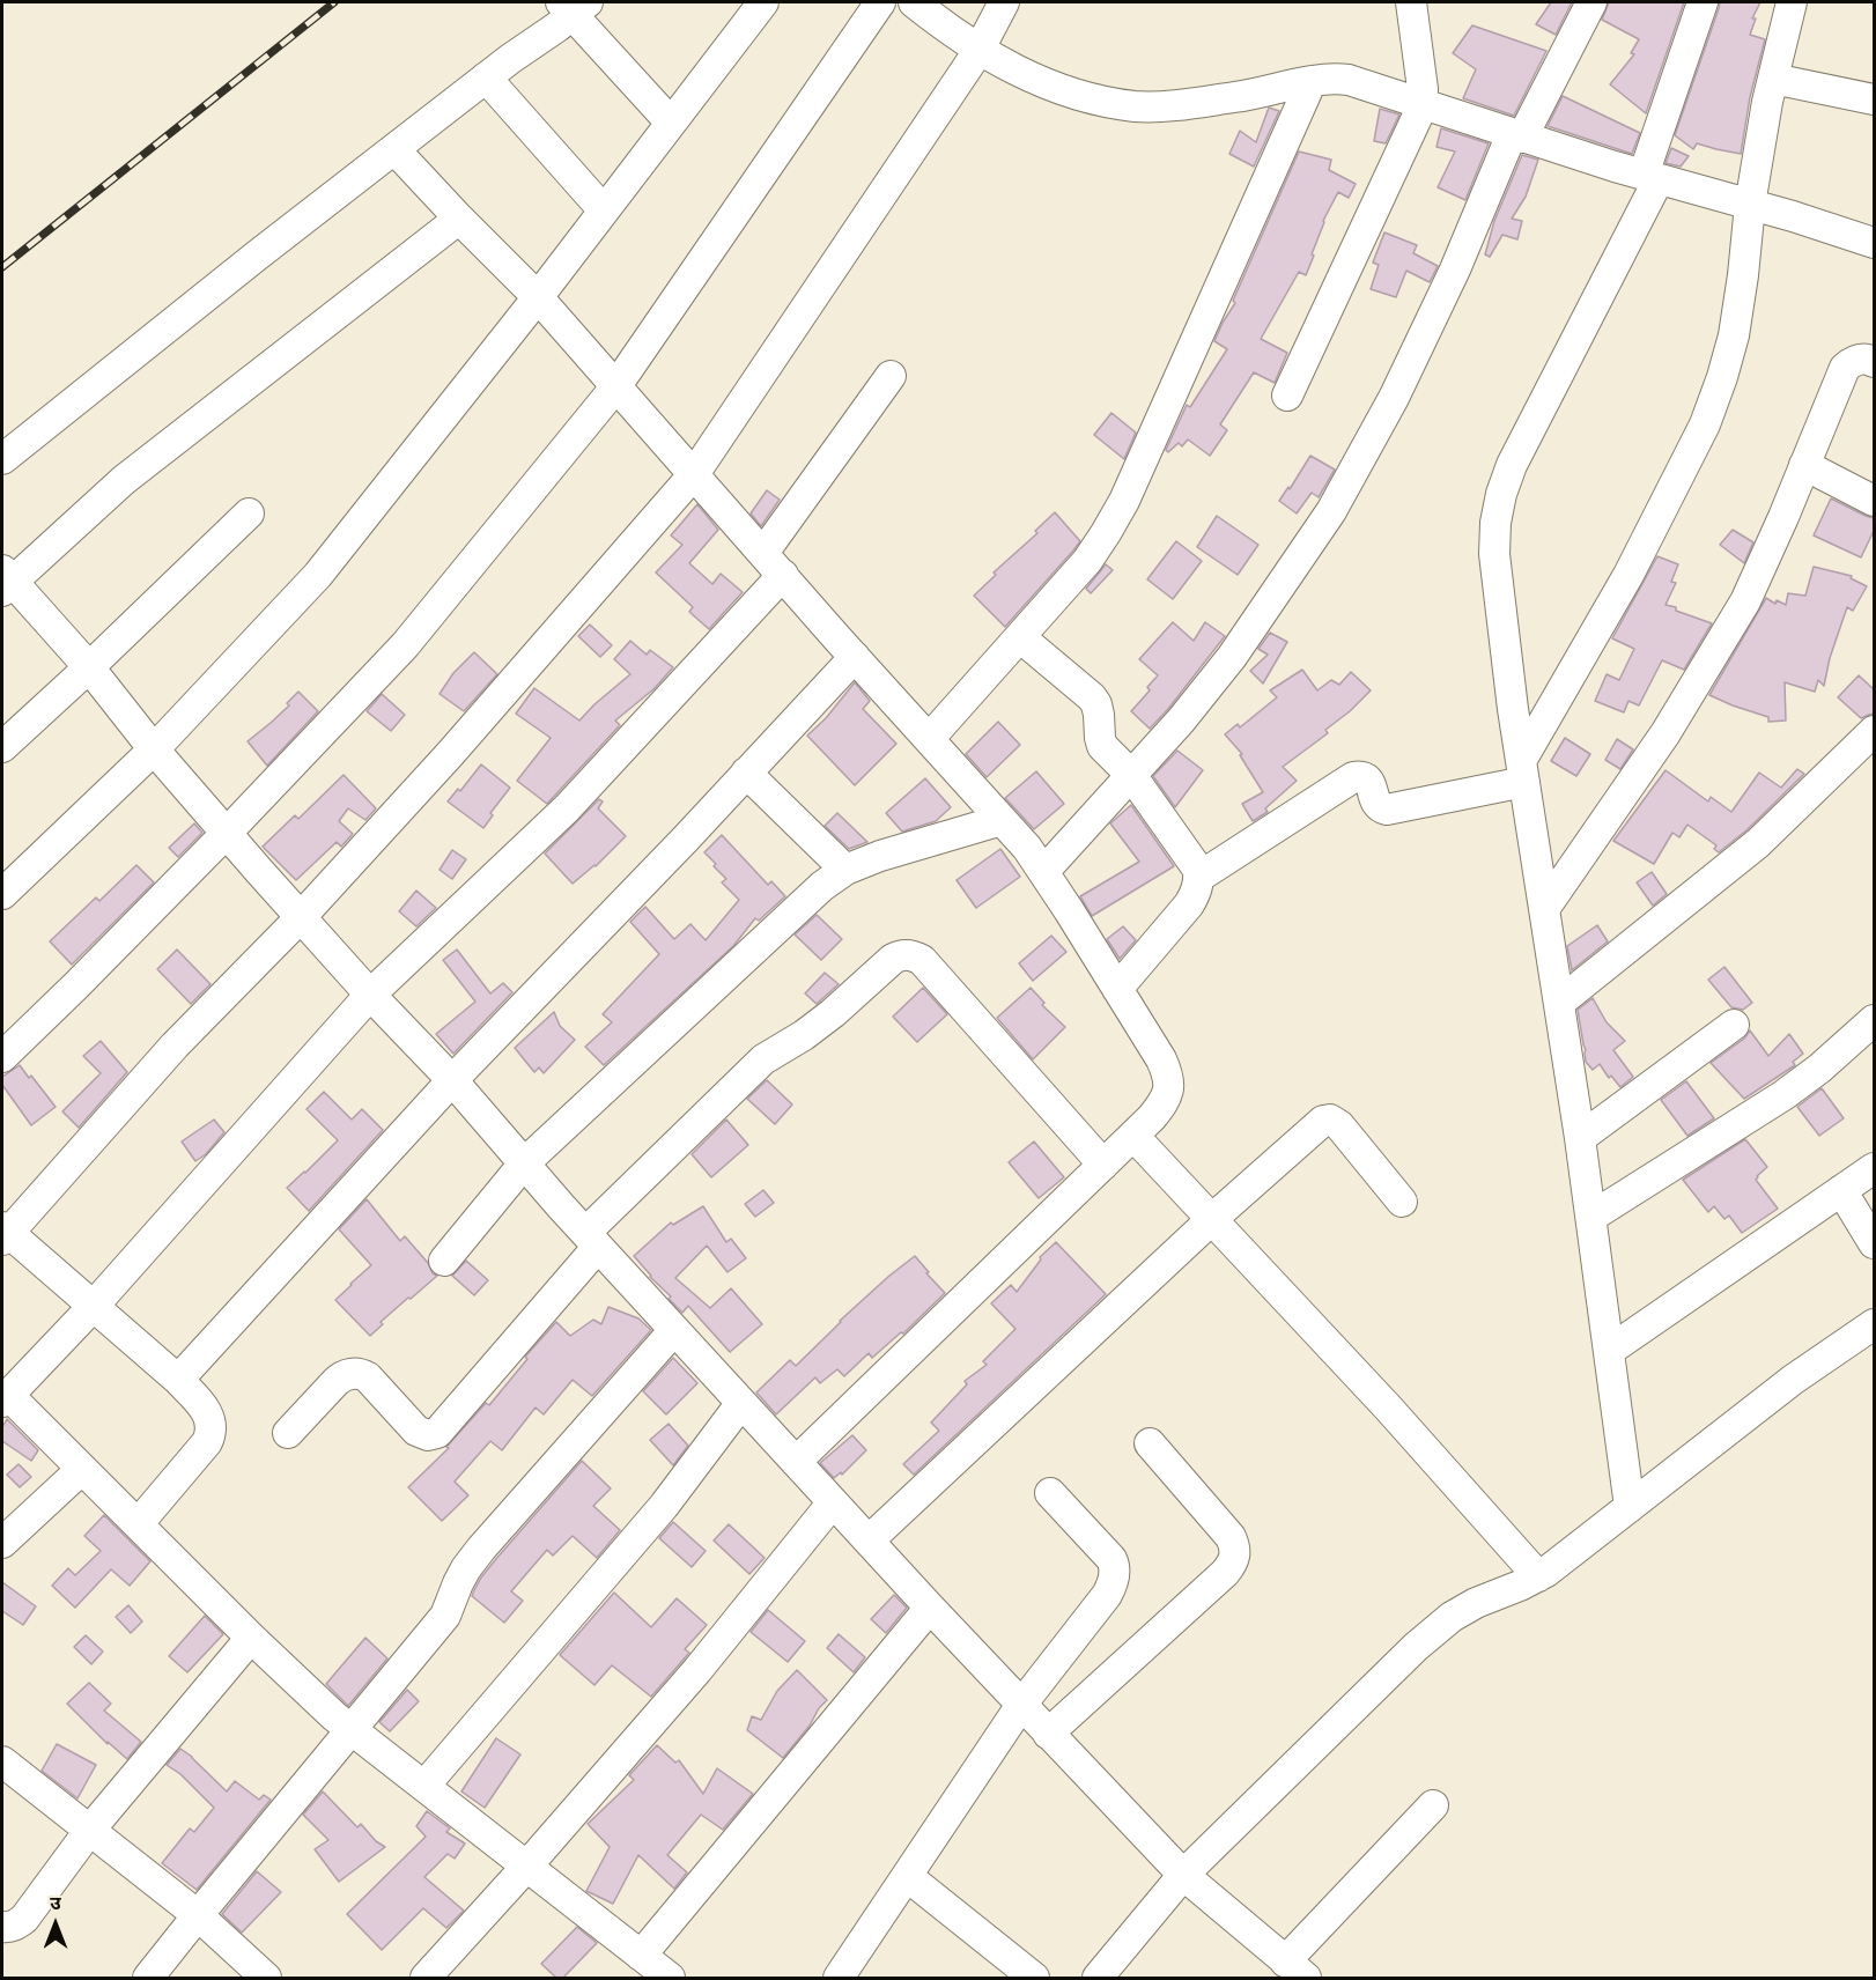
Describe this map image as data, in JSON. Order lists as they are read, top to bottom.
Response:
{
  "north": "top"
}
